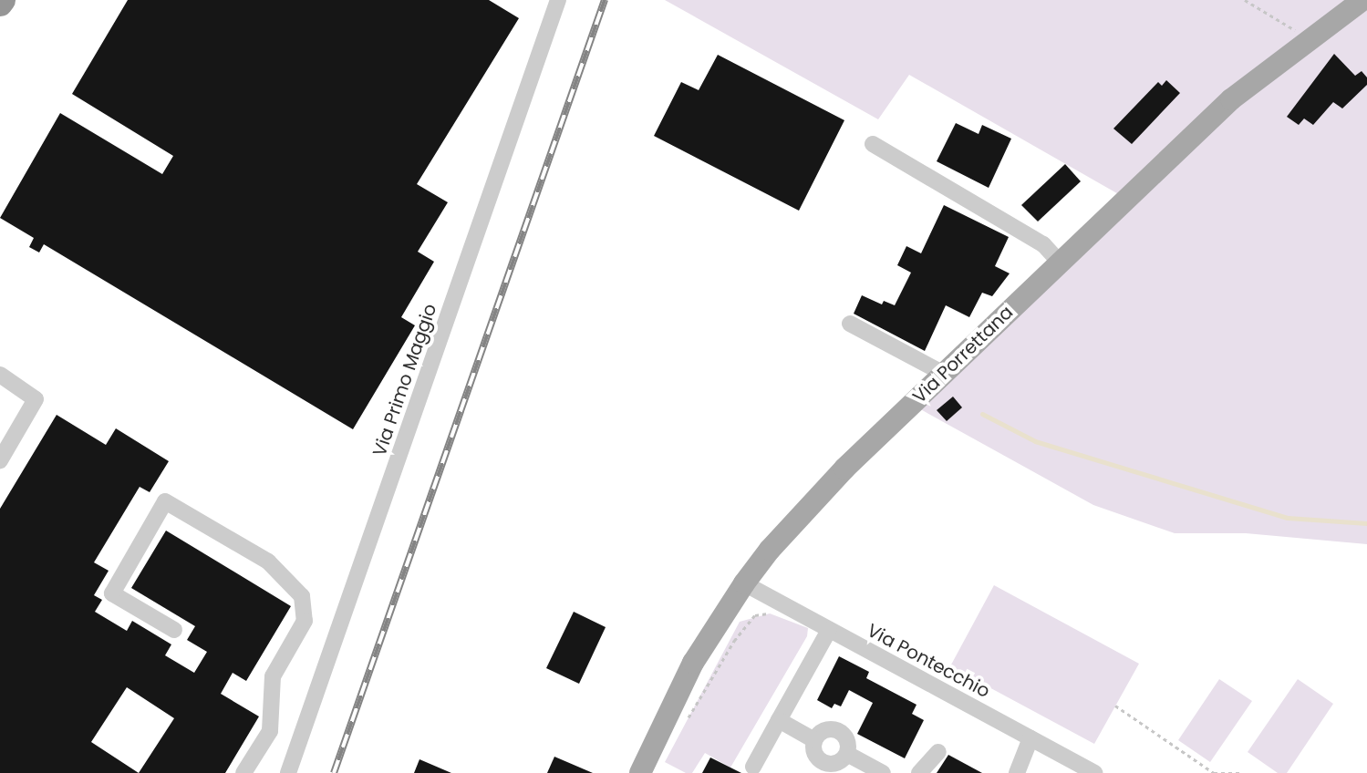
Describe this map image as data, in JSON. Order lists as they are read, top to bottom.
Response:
{
  "streets": {
    "main road": ["Via Porrettana"],
    "street": ["Via Primo Maggio", "Via Pontecchio"]
  },
  "crossings": [
    ["Via Porrettana", "Via Pontecchio"]
  ]
}
